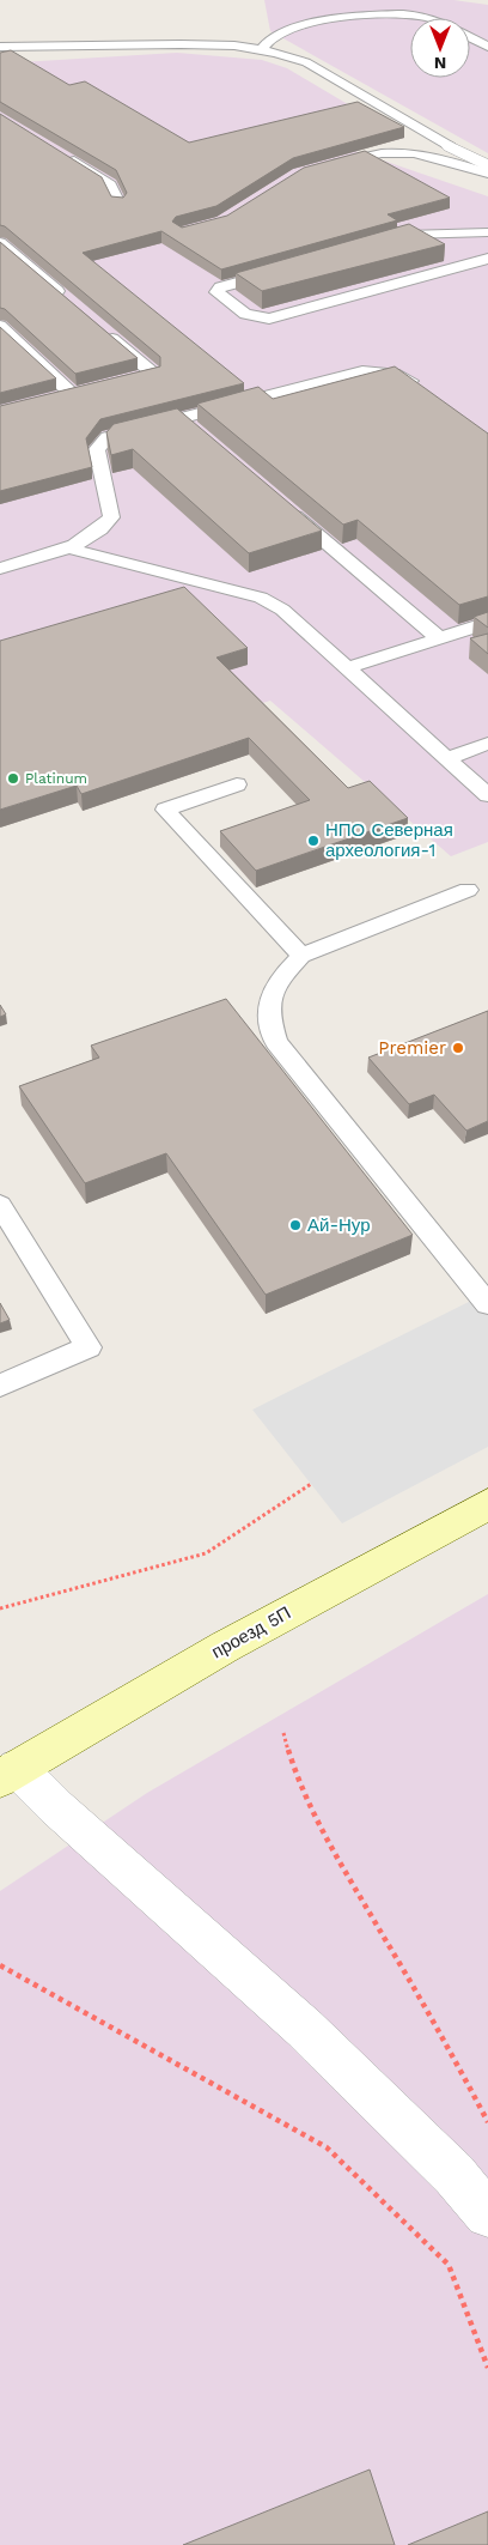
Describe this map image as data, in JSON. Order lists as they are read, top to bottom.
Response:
{
  "streets": {
    "street": ["проезд 5П"]
  },
  "places": [
    "Platinum",
    "НПО Северная археология-1",
    "Premier",
    "Ай-Нур"
  ],
  "north": "bottom"
}
